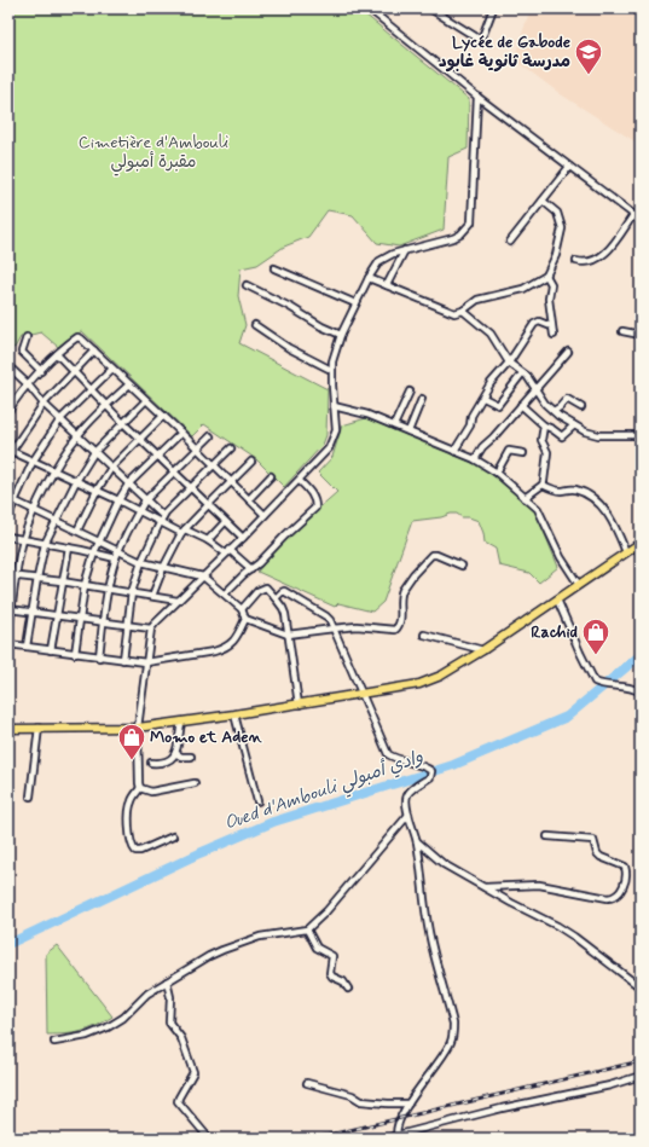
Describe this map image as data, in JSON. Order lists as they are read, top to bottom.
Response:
{
  "water": ["Oued d'Ambouli وادي أمبولي"],
  "parks": ["Cimetière d'Ambouli مقبرة أمبولي"],
  "places": {
    "school or university": ["Lycée de Gabode مدرسة ثانوية غابود"],
    "shop": ["Rachid", "Momo et Aden"]
  }
}
